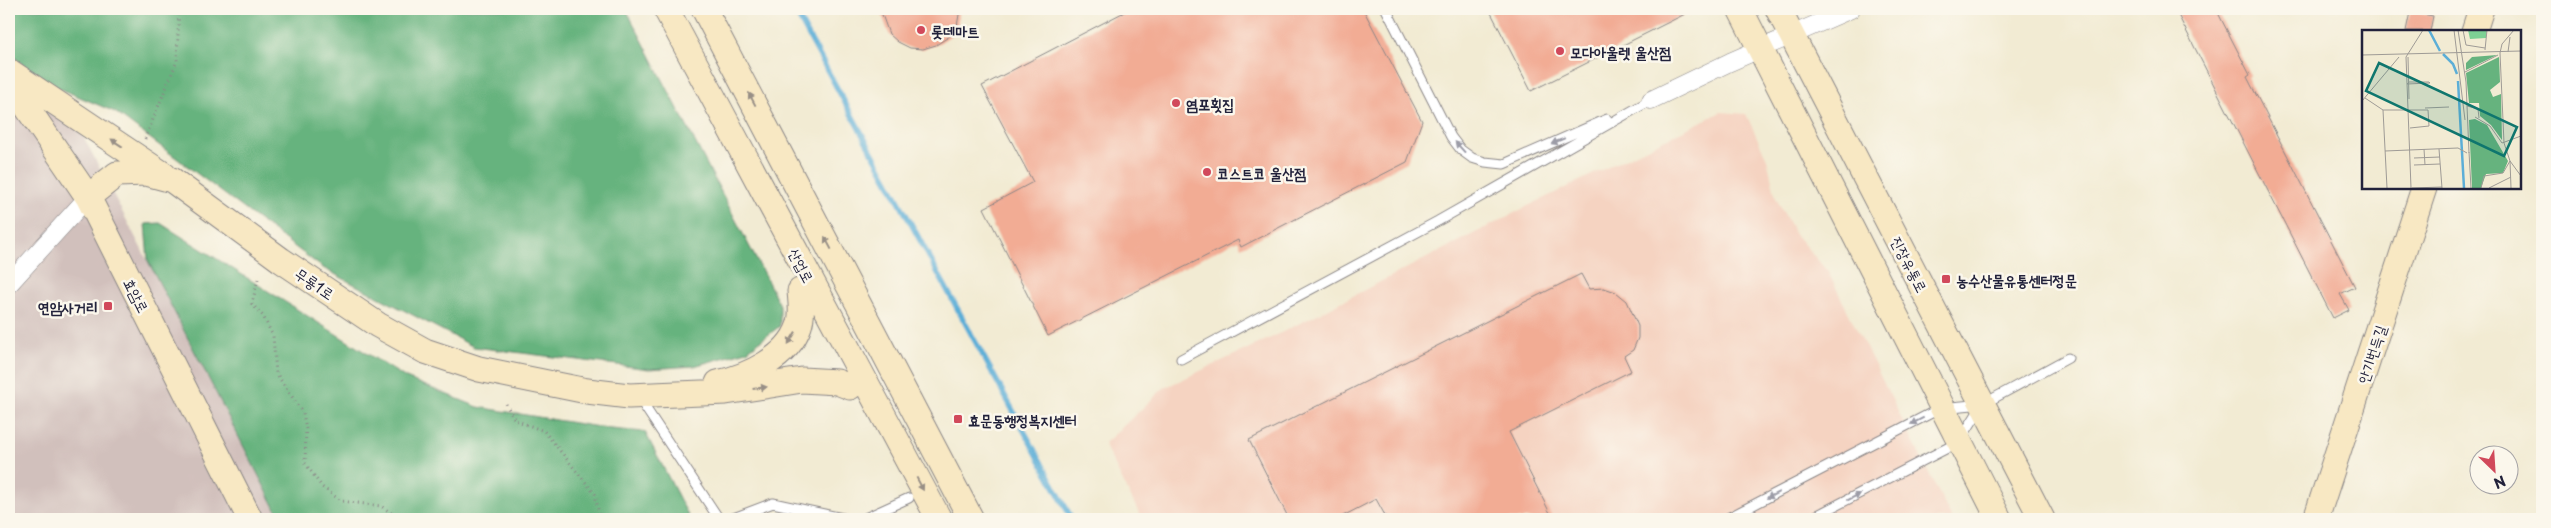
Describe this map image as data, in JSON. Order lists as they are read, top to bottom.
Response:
{
  "streets": {
    "street": [
      "진장유통로",
      "산업로",
      "무룡1로",
      "효암로",
      "안기번득길"
    ]
  },
  "crossings": [
    ["무룡1로", "효암로"]
  ],
  "places": {
    "other": [
      "롯데마트",
      "모다아울렛 울산점",
      "염포횟집",
      "코스트코 울산점"
    ],
    "transit": ["농수산물유통센터정문", "연암사거리", "효문동행정복지센터"]
  },
  "north": "bottom right"
}
